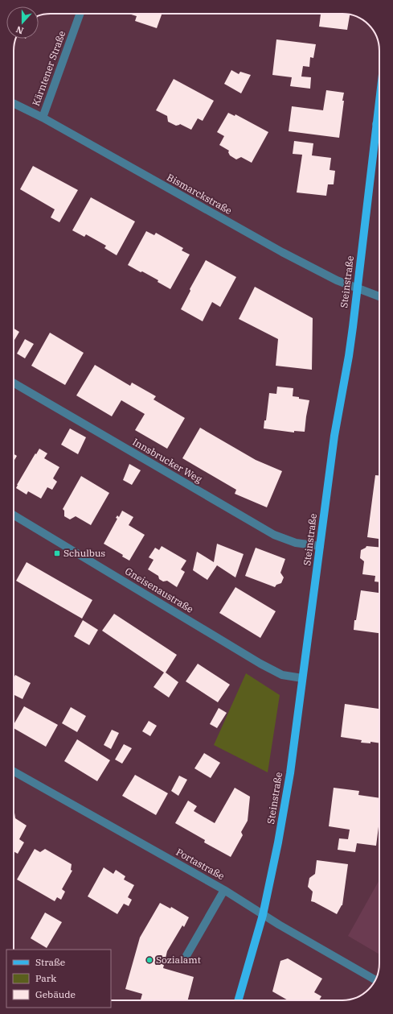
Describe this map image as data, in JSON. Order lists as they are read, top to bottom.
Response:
{
  "streets": {
    "main road": ["Steinstraße"],
    "street": [
      "Kärntener Straße",
      "Bismarckstraße",
      "Innsbrucker Weg",
      "Gneisenaustraße",
      "Portastraße"
    ]
  },
  "crossings": [
    ["Kärntener Straße", "Bismarckstraße"],
    ["Bismarckstraße", "Steinstraße"],
    ["Steinstraße", "Innsbrucker Weg"],
    ["Steinstraße", "Gneisenaustraße"],
    ["Steinstraße", "Portastraße"]
  ],
  "places": {
    "transit": ["Schulbus"],
    "other": ["Sozialamt"]
  },
  "legend": ["Straße", "Park", "Gebäude"],
  "north": "bottom"
}
